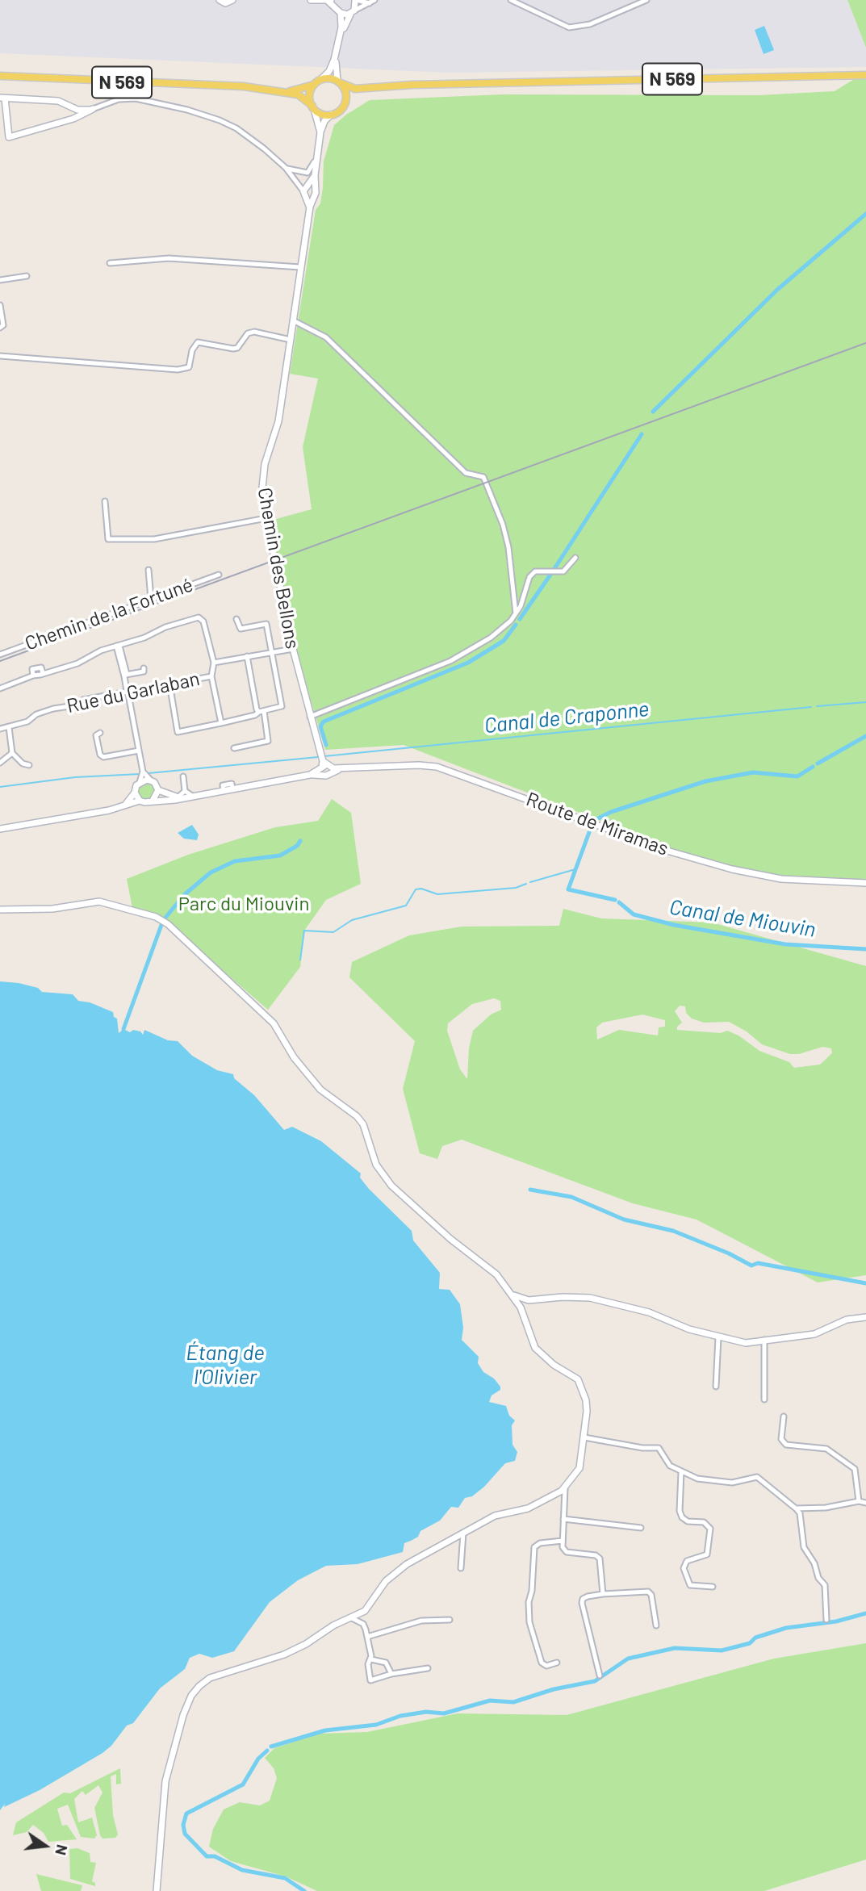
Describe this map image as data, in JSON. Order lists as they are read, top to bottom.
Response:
{
  "streets": {
    "main road": ["N 569"],
    "street": [
      "Chemin des Bellons",
      "Chemin de la Fortuné",
      "Rue du Garlaban",
      "Route de Miramas"
    ]
  },
  "crossings": [
    ["N 569", "Chemin des Bellons"],
    ["Chemin des Bellons", "Rue du Garlaban"],
    ["Chemin des Bellons", "Route de Miramas"]
  ],
  "water": ["Canal de Craponne", "Canal de Miouvin", "Étang de l'Olivier"],
  "parks": ["Parc du Miouvin"],
  "north": "right"
}
